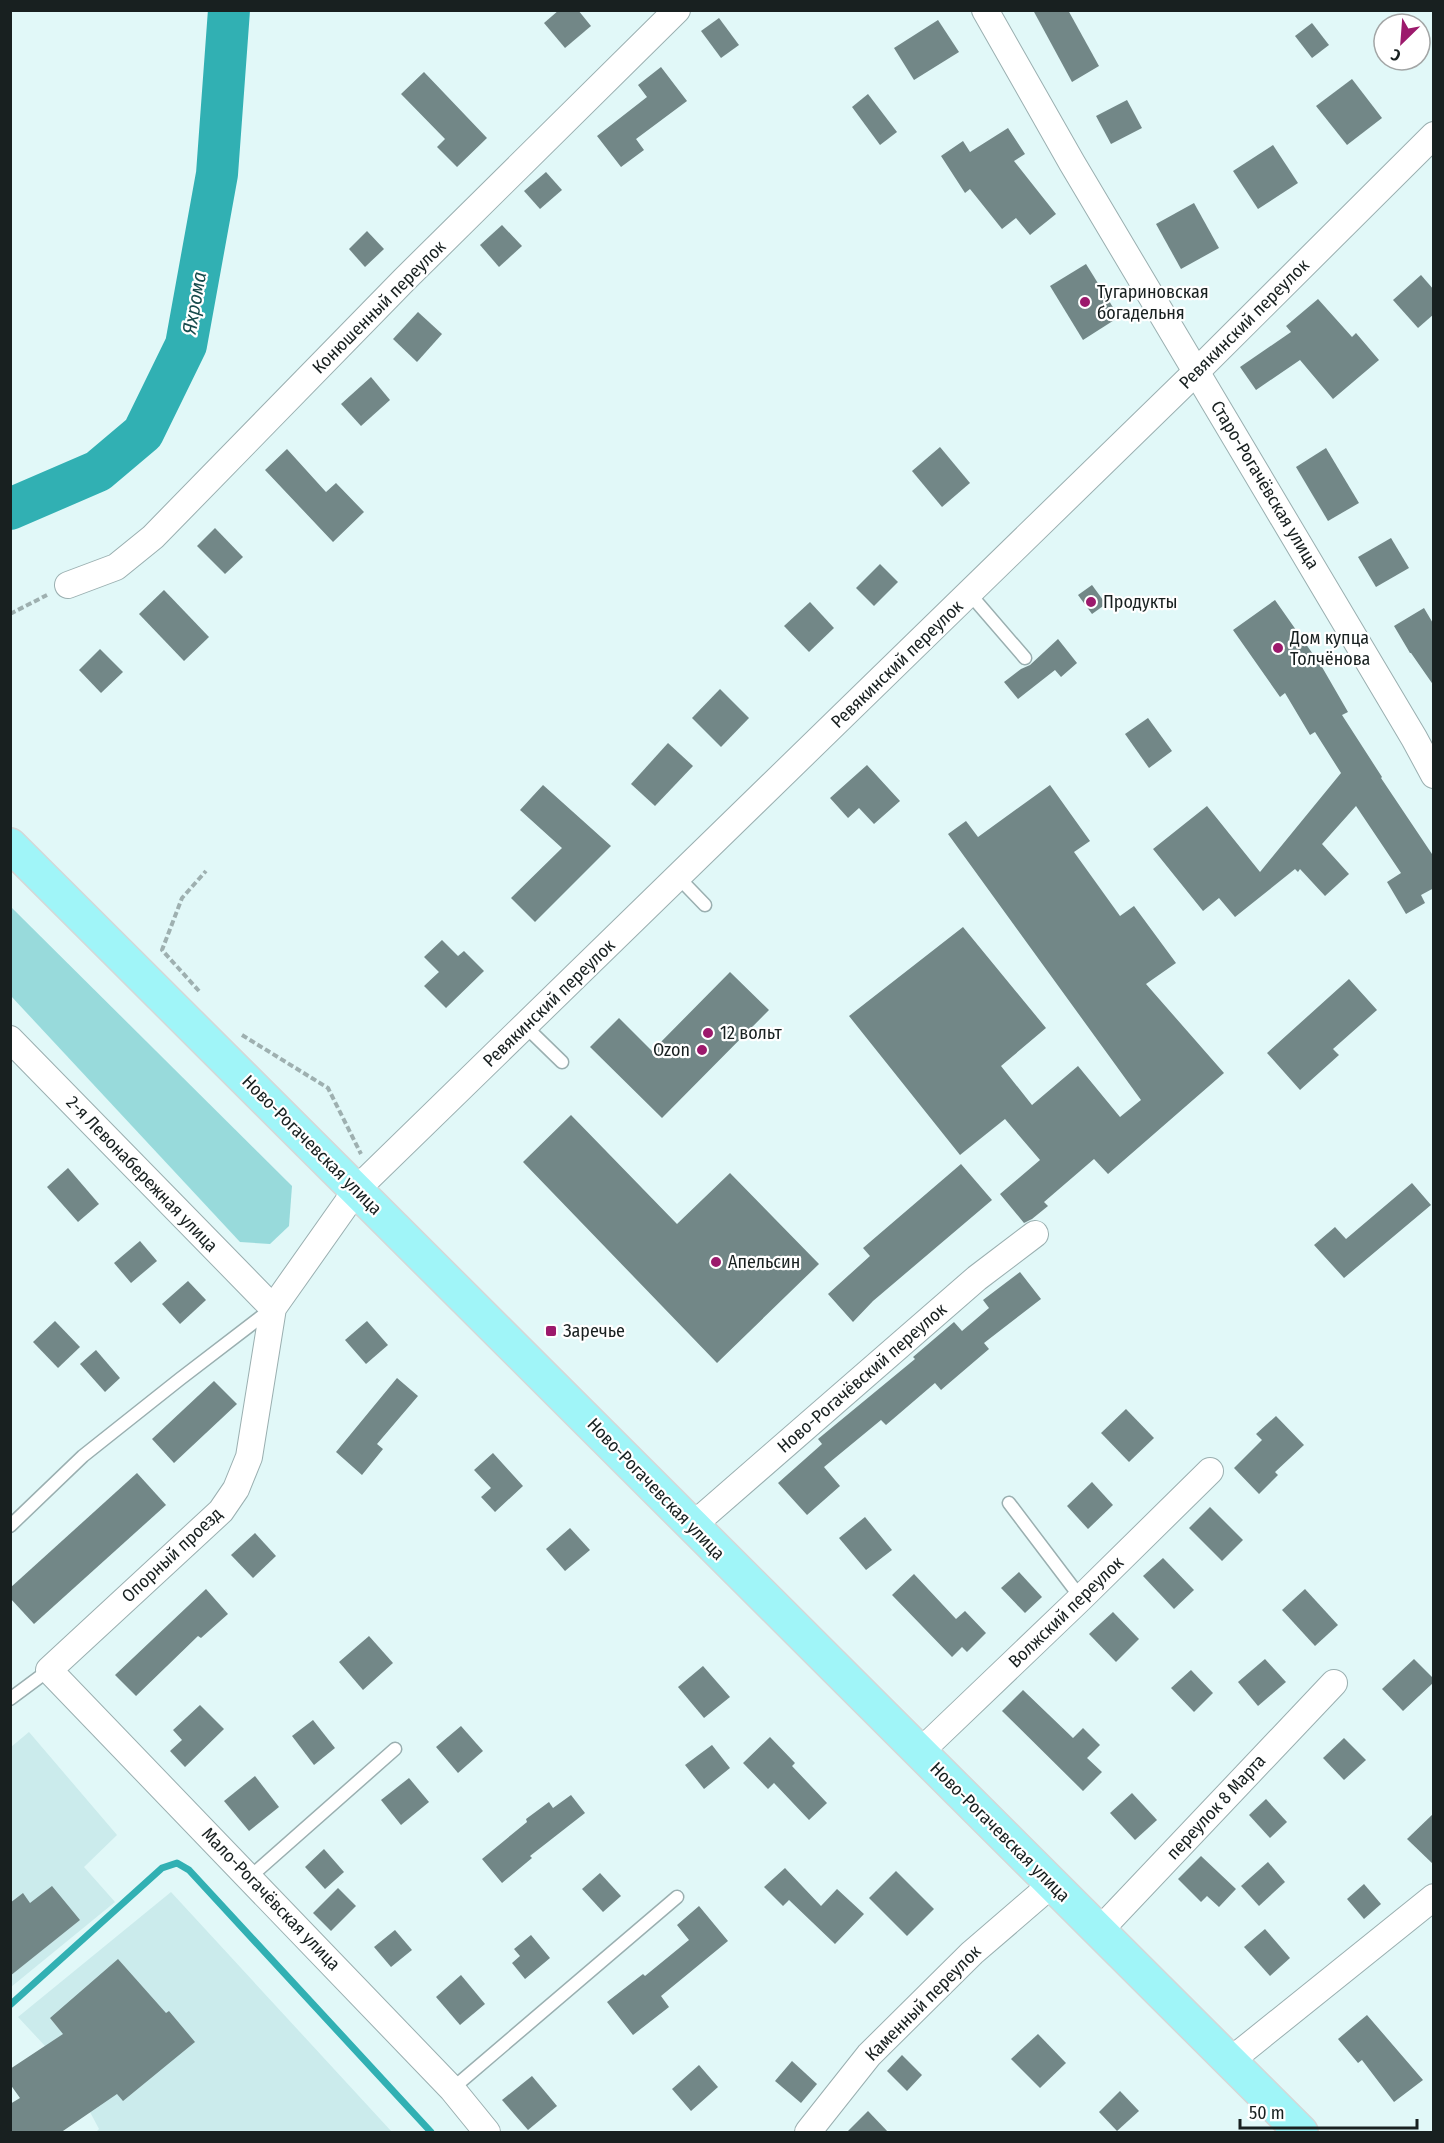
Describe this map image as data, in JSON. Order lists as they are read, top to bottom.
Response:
{
  "streets": {
    "main road": ["Ново-Рогачевская улица"],
    "street": [
      "Конюшенный переулок",
      "Ревякинский переулок",
      "Старо-Рогачёвская улица",
      "2-я Левонабережная улица",
      "Ново-Рогачёвский переулок",
      "Опорный проезд",
      "Волжский переулок",
      "переулок 8 Марта",
      "Мало-Рогачёвская улица",
      "Каменный переулок"
    ]
  },
  "crossings": [
    ["Ревякинский переулок", "Старо-Рогачёвская улица"],
    ["Ревякинский переулок", "Ново-Рогачевская улица"],
    ["Ревякинский переулок", "2-я Левонабережная улица"],
    ["Ревякинский переулок", "Опорный проезд"],
    ["Ново-Рогачевская улица", "Ново-Рогачёвский переулок"],
    ["Ново-Рогачевская улица", "Волжский переулок"],
    ["Ново-Рогачевская улица", "переулок 8 Марта"],
    ["Ново-Рогачевская улица", "Каменный переулок"],
    ["2-я Левонабережная улица", "Опорный проезд"],
    ["Опорный проезд", "Мало-Рогачёвская улица"]
  ],
  "water": ["Яхрома"],
  "places": {
    "other": [
      "Тугариновская богадельня",
      "Продукты",
      "Дом купца Толчёнова",
      "12 вольт",
      "Ozon",
      "Апельсин"
    ],
    "transit": ["Заречье"]
  },
  "scale_bar": "50 m",
  "north": "bottom left"
}
